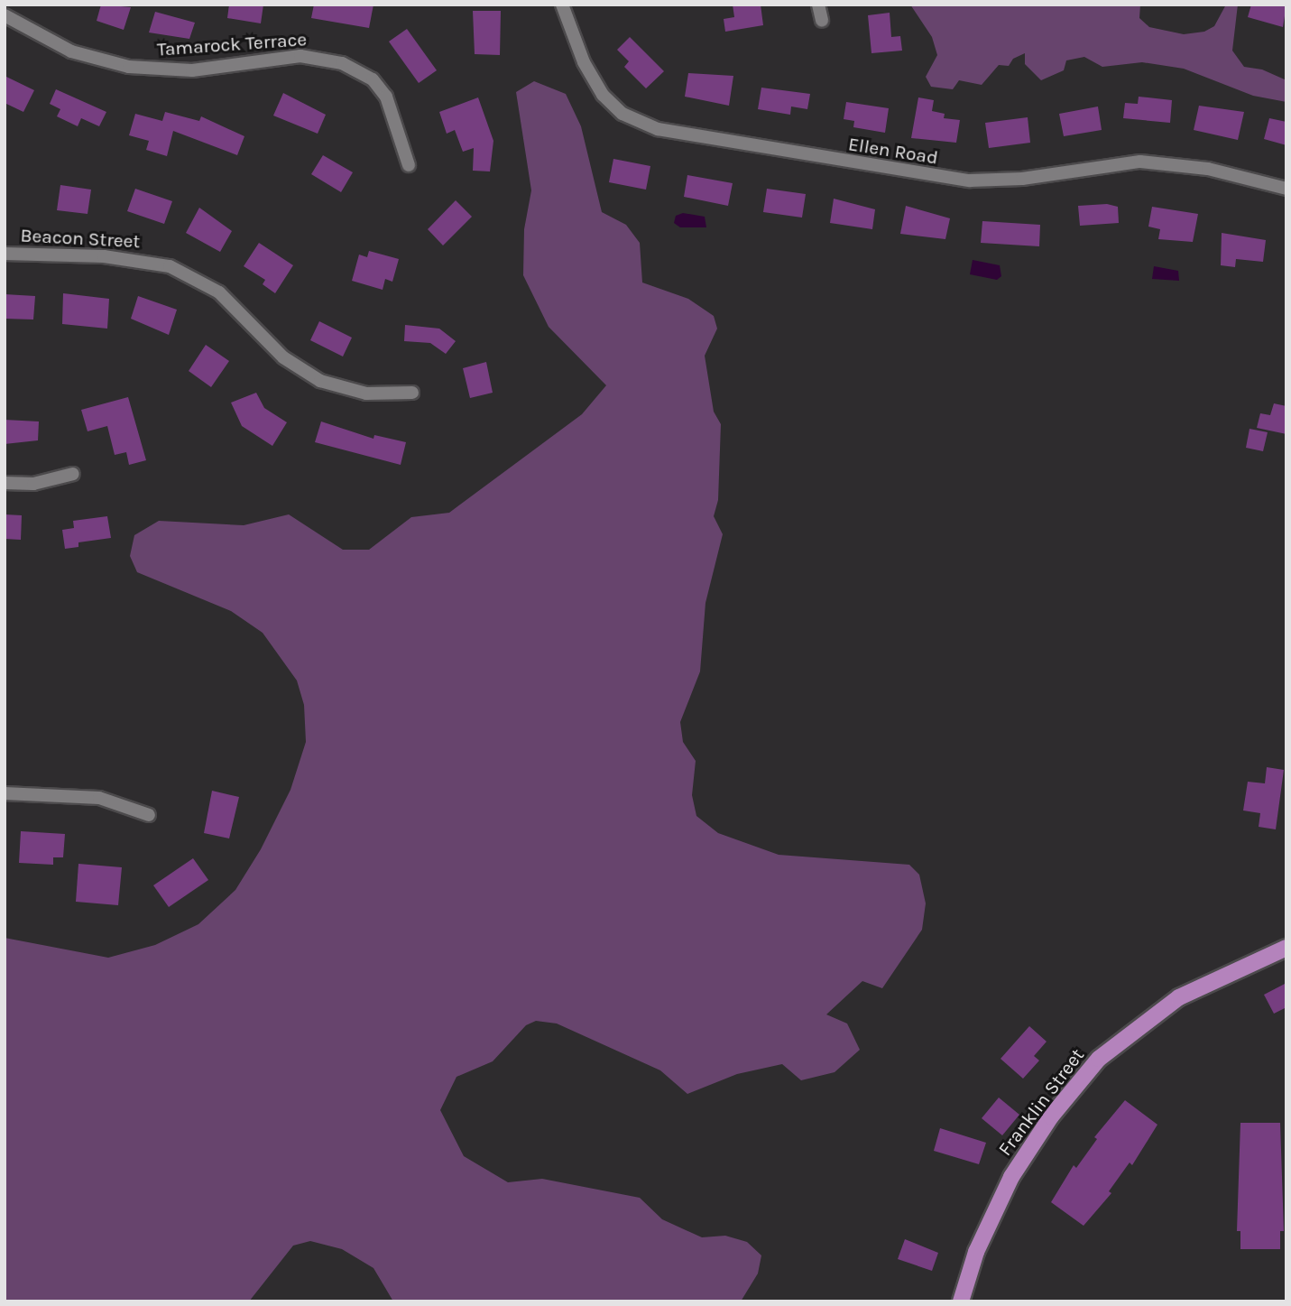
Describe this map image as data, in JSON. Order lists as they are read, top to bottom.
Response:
{
  "streets": {
    "main road": ["Franklin Street"],
    "street": ["Tamarock Terrace", "Ellen Road", "Beacon Street"]
  }
}
